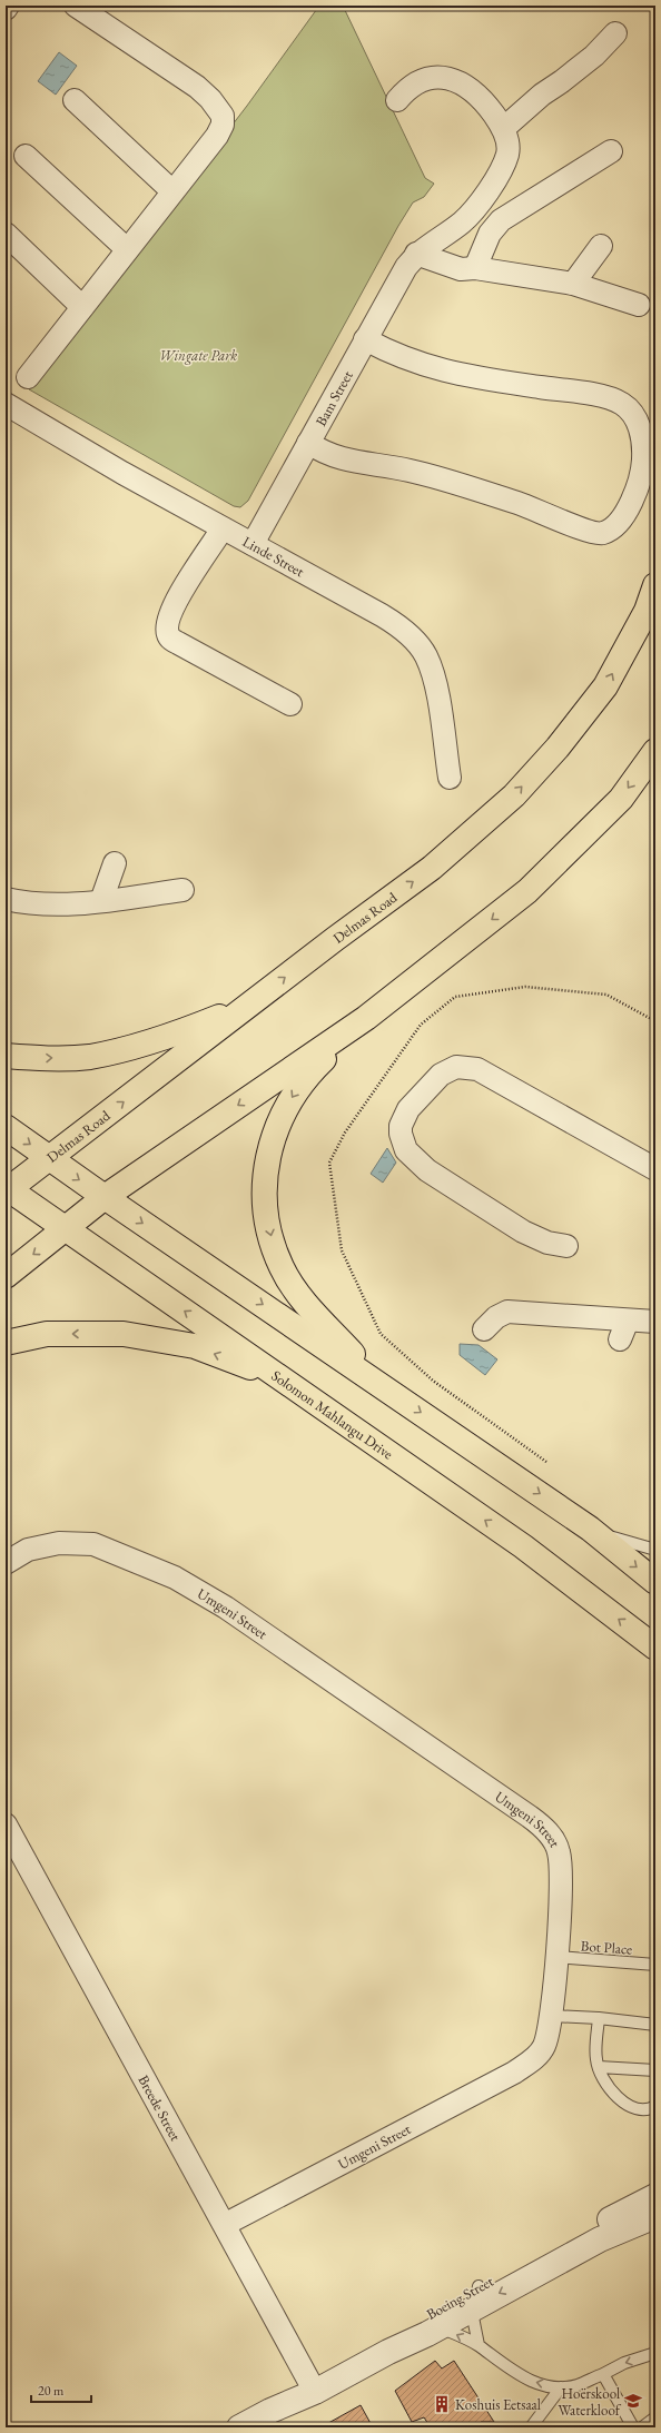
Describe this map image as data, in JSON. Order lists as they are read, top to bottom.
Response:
{
  "streets": {
    "main road": ["Delmas Road", "Solomon Mahlangu Drive"],
    "street": [
      "Bam Street",
      "Linde Street",
      "Umgeni Street",
      "Breede Street",
      "Boeing Street"
    ],
    "lane": ["Bot Place"]
  },
  "crossings": [
    ["Bam Street", "Linde Street"],
    ["Delmas Road", "Solomon Mahlangu Drive"],
    ["Umgeni Street", "Bot Place"],
    ["Umgeni Street", "Breede Street"],
    ["Breede Street", "Boeing Street"]
  ],
  "parks": ["Wingate Park"],
  "places": {
    "school or university": ["Hoërskool Waterkloof"],
    "building": ["Koshuis Eetsaal"]
  },
  "scale_bar": "20 m"
}
